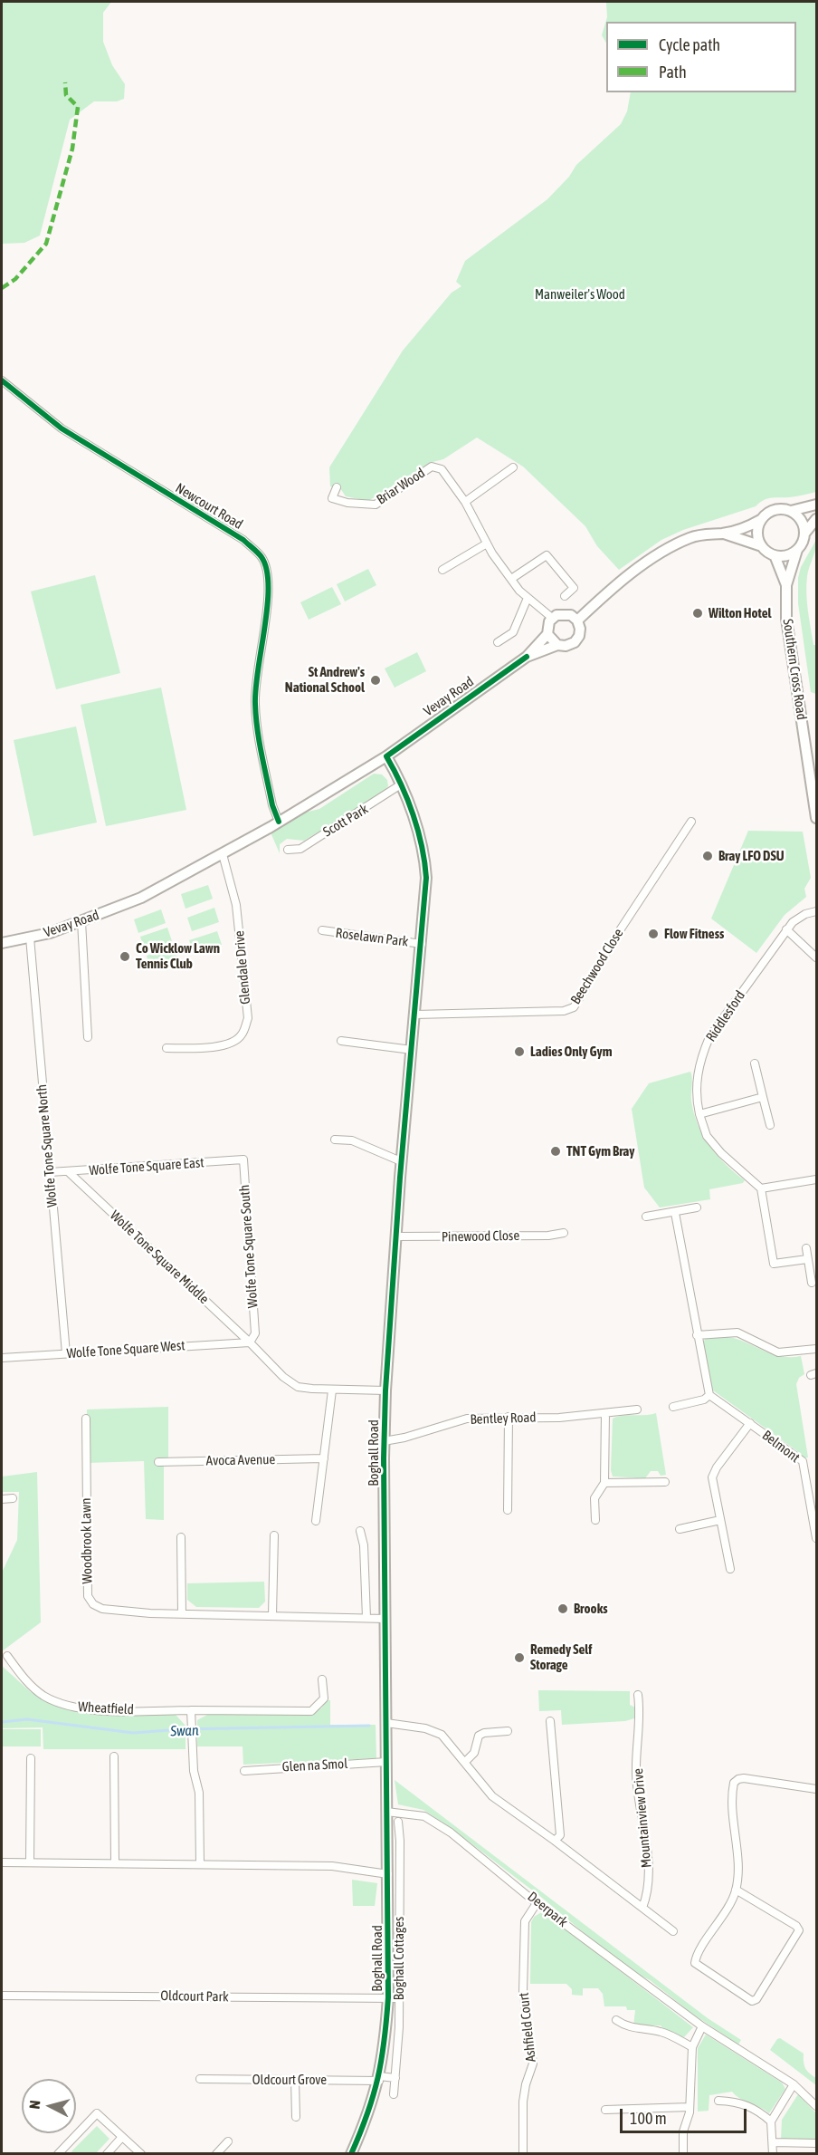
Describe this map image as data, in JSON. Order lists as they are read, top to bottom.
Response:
{
  "streets": {
    "main road": ["Southern Cross Road", "Vevay Road", "Boghall Road"],
    "street": [
      "Briar Wood",
      "Newcourt Road",
      "Scott Park",
      "Roselawn Park",
      "Beechwood Close",
      "Glendale Drive",
      "Riddlesford",
      "Wolfe Tone Square North",
      "Wolfe Tone Square East",
      "Pinewood Close",
      "Wolfe Tone Square South",
      "Wolfe Tone Square Middle",
      "Wolfe Tone Square West",
      "Bentley Road",
      "Belmont",
      "Avoca Avenue",
      "Woodbrook Lawn",
      "Wheatfield",
      "Glen na Smol",
      "Mountainview Drive",
      "Deerpark",
      "Boghall Cottages",
      "Oldcourt Park",
      "Ashfield Court",
      "Oldcourt Grove"
    ]
  },
  "crossings": [
    ["Briar Wood", "Vevay Road"],
    ["Newcourt Road", "Vevay Road"],
    ["Vevay Road", "Glendale Drive"],
    ["Vevay Road", "Wolfe Tone Square North"],
    ["Vevay Road", "Boghall Road"],
    ["Scott Park", "Boghall Road"],
    ["Roselawn Park", "Boghall Road"],
    ["Beechwood Close", "Boghall Road"],
    ["Wolfe Tone Square North", "Wolfe Tone Square East"],
    ["Wolfe Tone Square North", "Wolfe Tone Square West"],
    ["Wolfe Tone Square East", "Wolfe Tone Square South"],
    ["Wolfe Tone Square East", "Wolfe Tone Square Middle"],
    ["Pinewood Close", "Boghall Road"],
    ["Wolfe Tone Square South", "Wolfe Tone Square Middle"],
    ["Wolfe Tone Square South", "Wolfe Tone Square West"],
    ["Wolfe Tone Square Middle", "Wolfe Tone Square West"],
    ["Bentley Road", "Boghall Road"],
    ["Boghall Road", "Woodbrook Lawn"],
    ["Boghall Road", "Glen na Smol"],
    ["Boghall Road", "Deerpark"],
    ["Boghall Road", "Boghall Cottages"],
    ["Boghall Road", "Oldcourt Park"],
    ["Boghall Road", "Oldcourt Grove"],
    ["Deerpark", "Ashfield Court"],
    ["Boghall Cottages", "Oldcourt Park"],
    ["Boghall Cottages", "Oldcourt Grove"]
  ],
  "water": ["Swan"],
  "parks": ["Manweiler's Wood"],
  "places": [
    "Wilton Hotel",
    "St Andrew's National School",
    "Bray LFO DSU",
    "Flow Fitness",
    "Co Wicklow Lawn Tennis Club",
    "Ladies Only Gym",
    "TNT Gym Bray",
    "Brooks",
    "Remedy Self Storage"
  ],
  "legend": ["Cycle path", "Path"],
  "scale_bar": "100 m",
  "north": "left"
}
